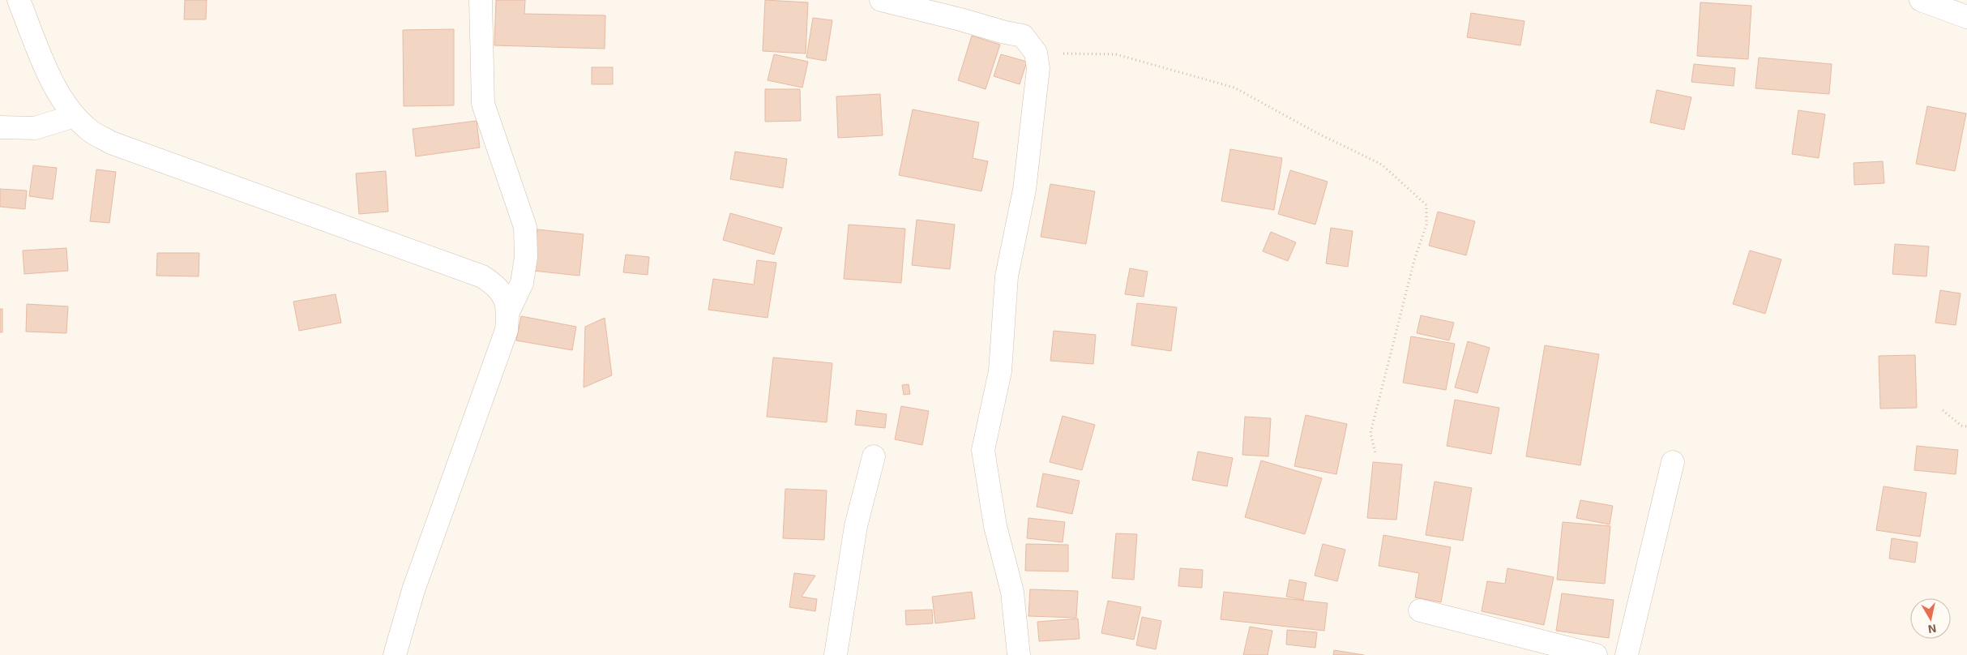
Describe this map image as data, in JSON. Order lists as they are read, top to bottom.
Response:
{
  "north": "bottom"
}
